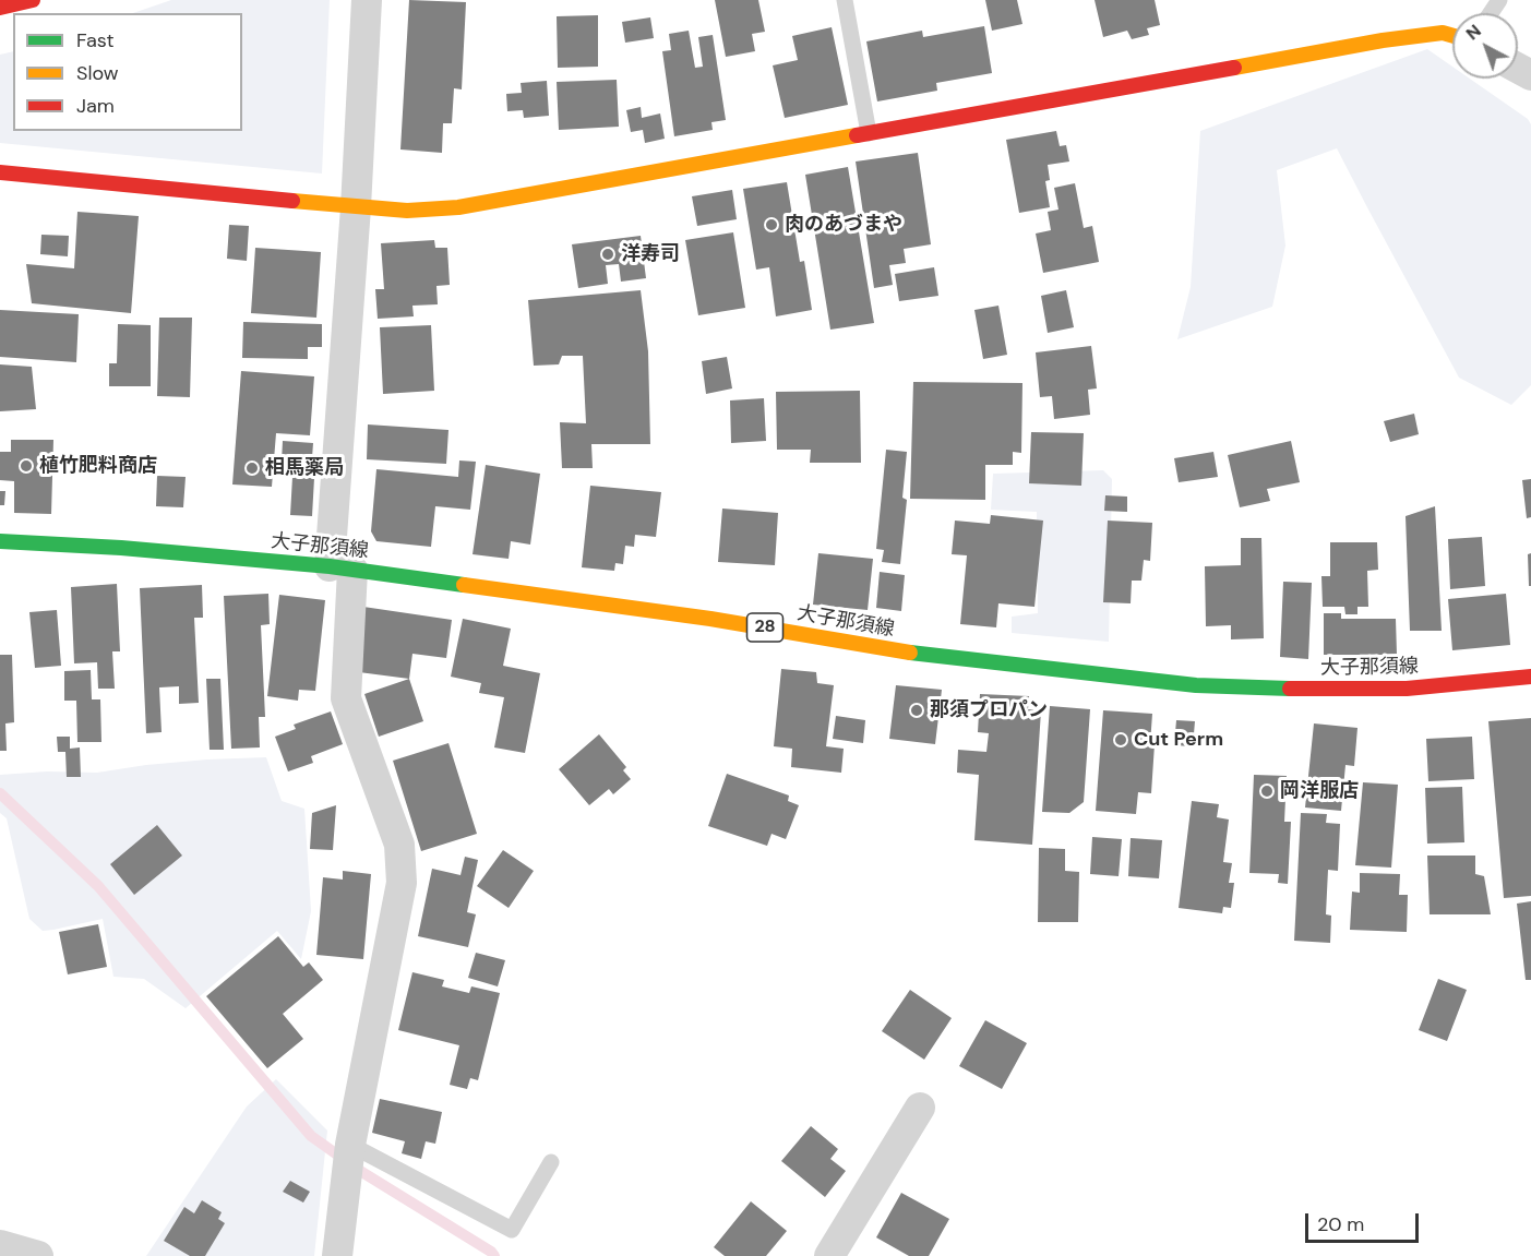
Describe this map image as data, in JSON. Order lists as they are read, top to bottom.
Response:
{
  "streets": {
    "main road": ["大子那須線", "28"]
  },
  "places": [
    "肉のあづまや",
    "洋寿司",
    "植竹肥料商店",
    "相馬薬局",
    "那須プロパン",
    "Cut Perm",
    "岡洋服店"
  ],
  "legend": ["Fast", "Slow", "Jam"],
  "scale_bar": "20 m",
  "north": "top left"
}
